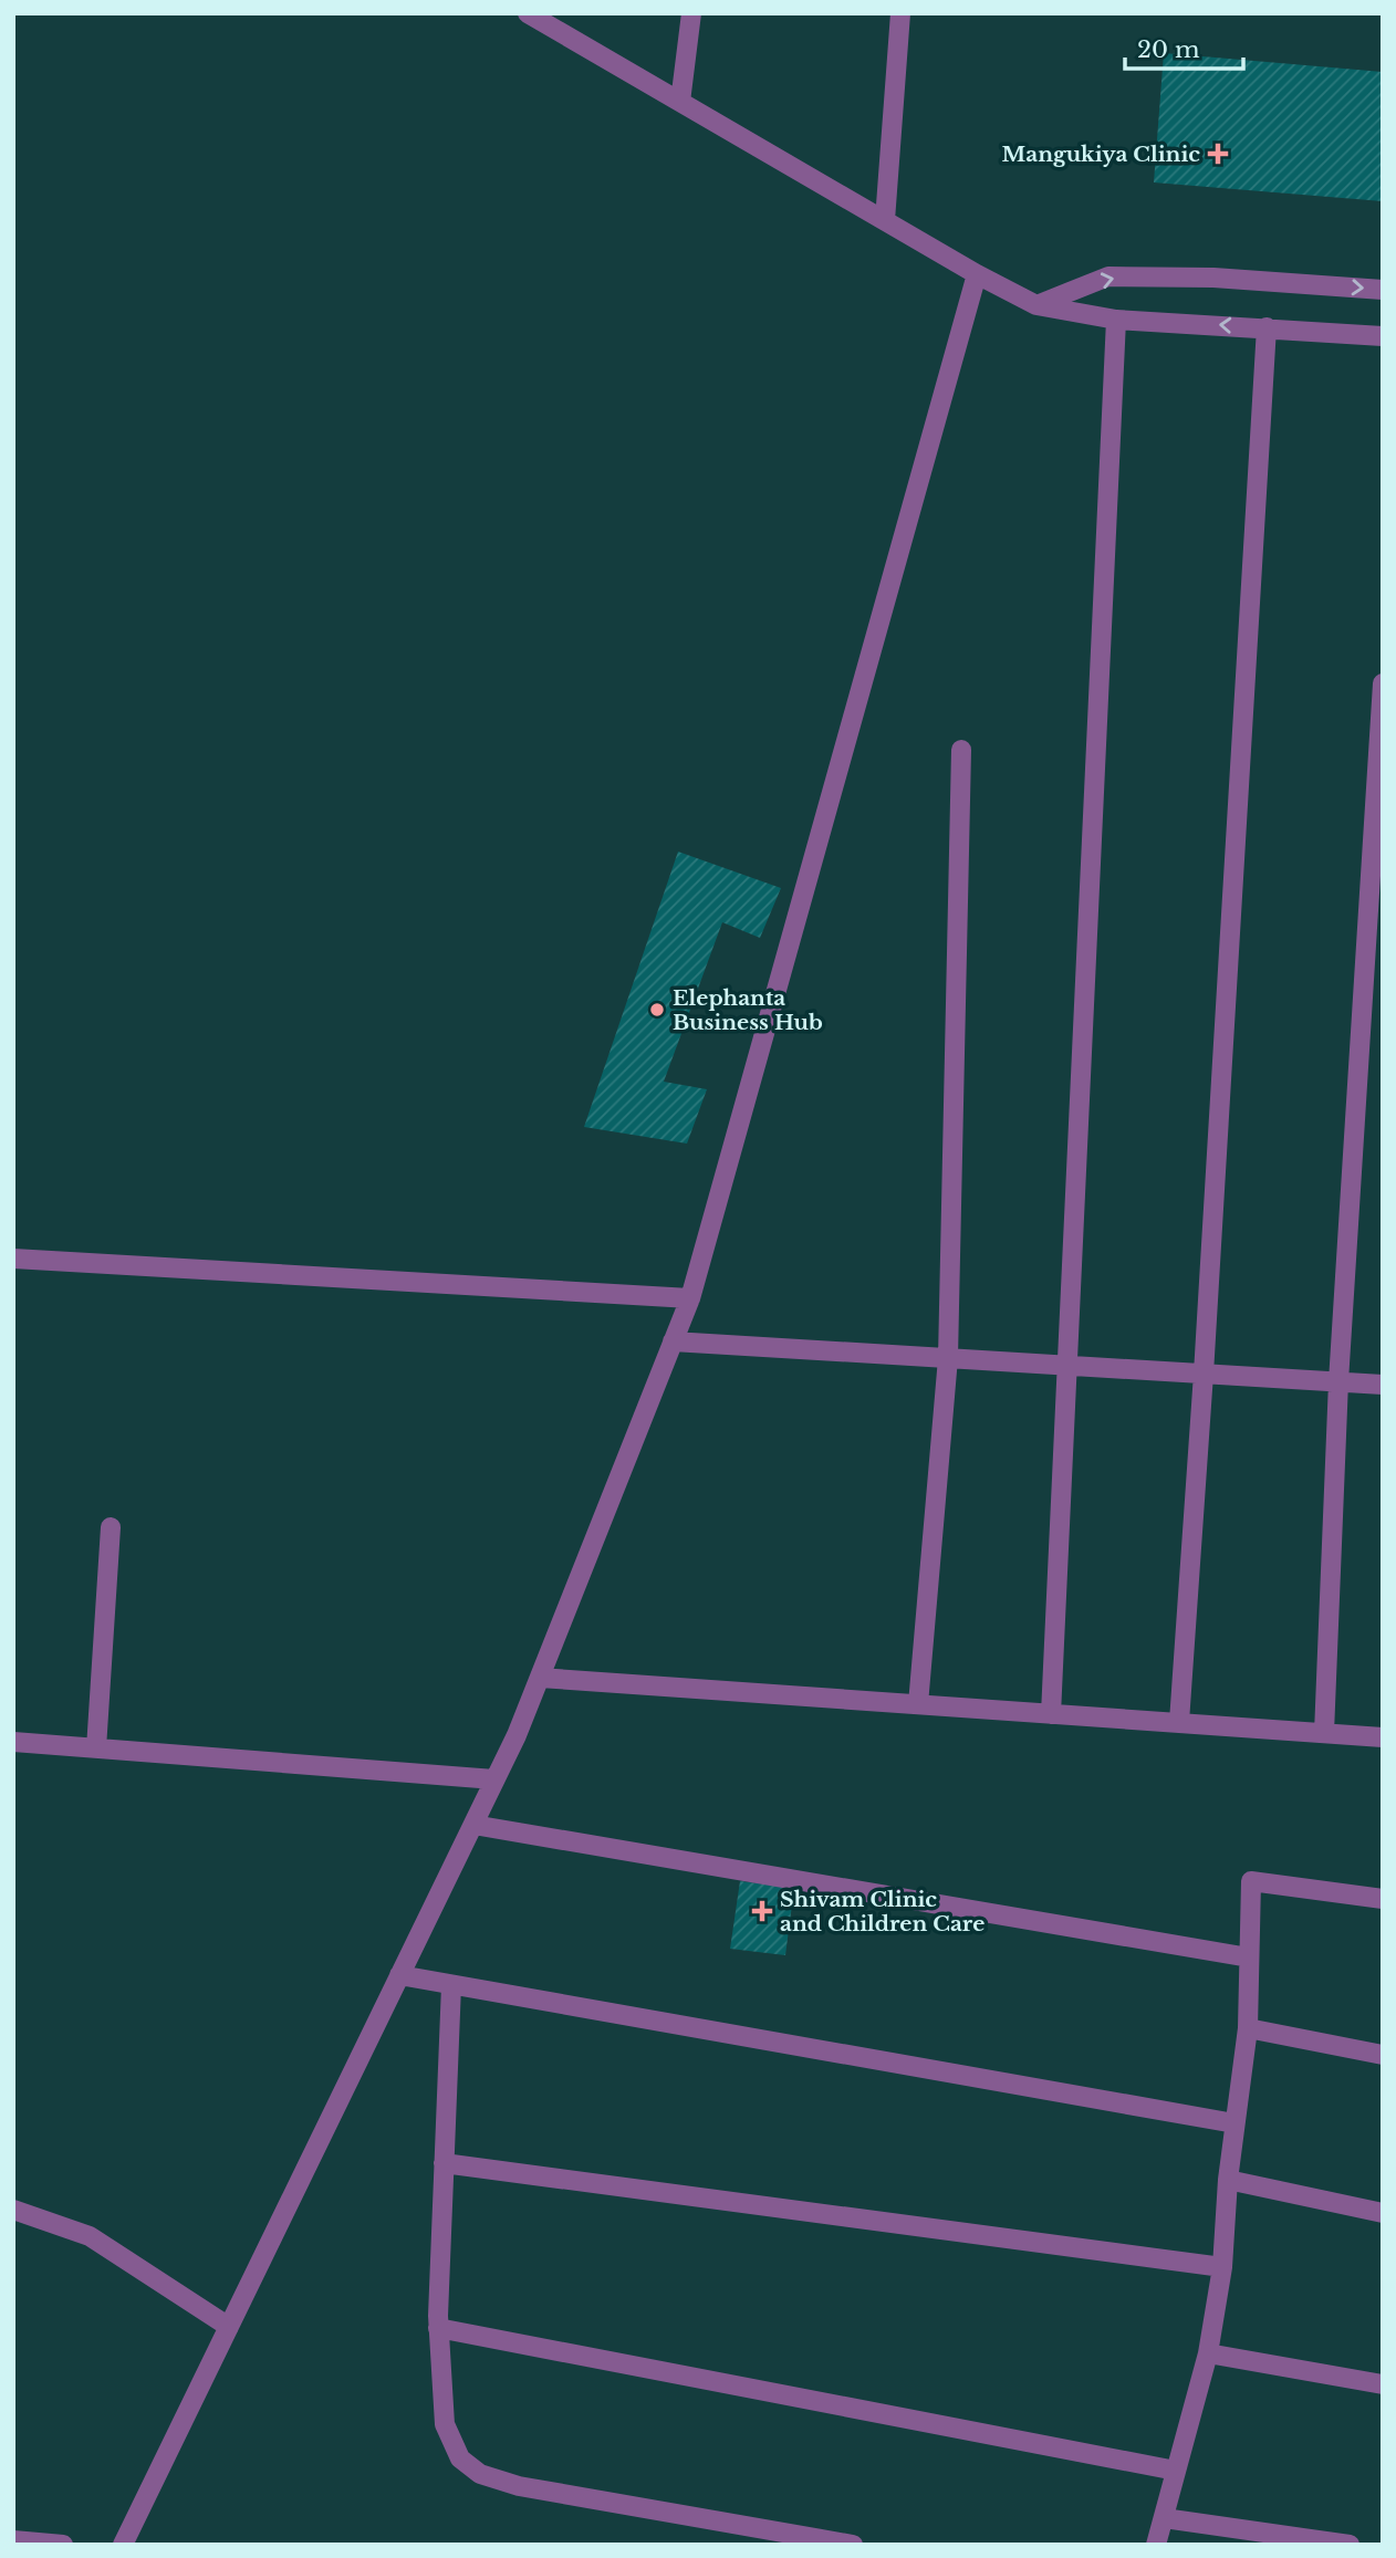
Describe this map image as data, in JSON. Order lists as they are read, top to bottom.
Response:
{
  "places": {
    "health": ["Mangukiya Clinic", "Shivam Clinic and Children Care"],
    "other": ["Elephanta Business Hub"]
  },
  "scale_bar": "20 m"
}
